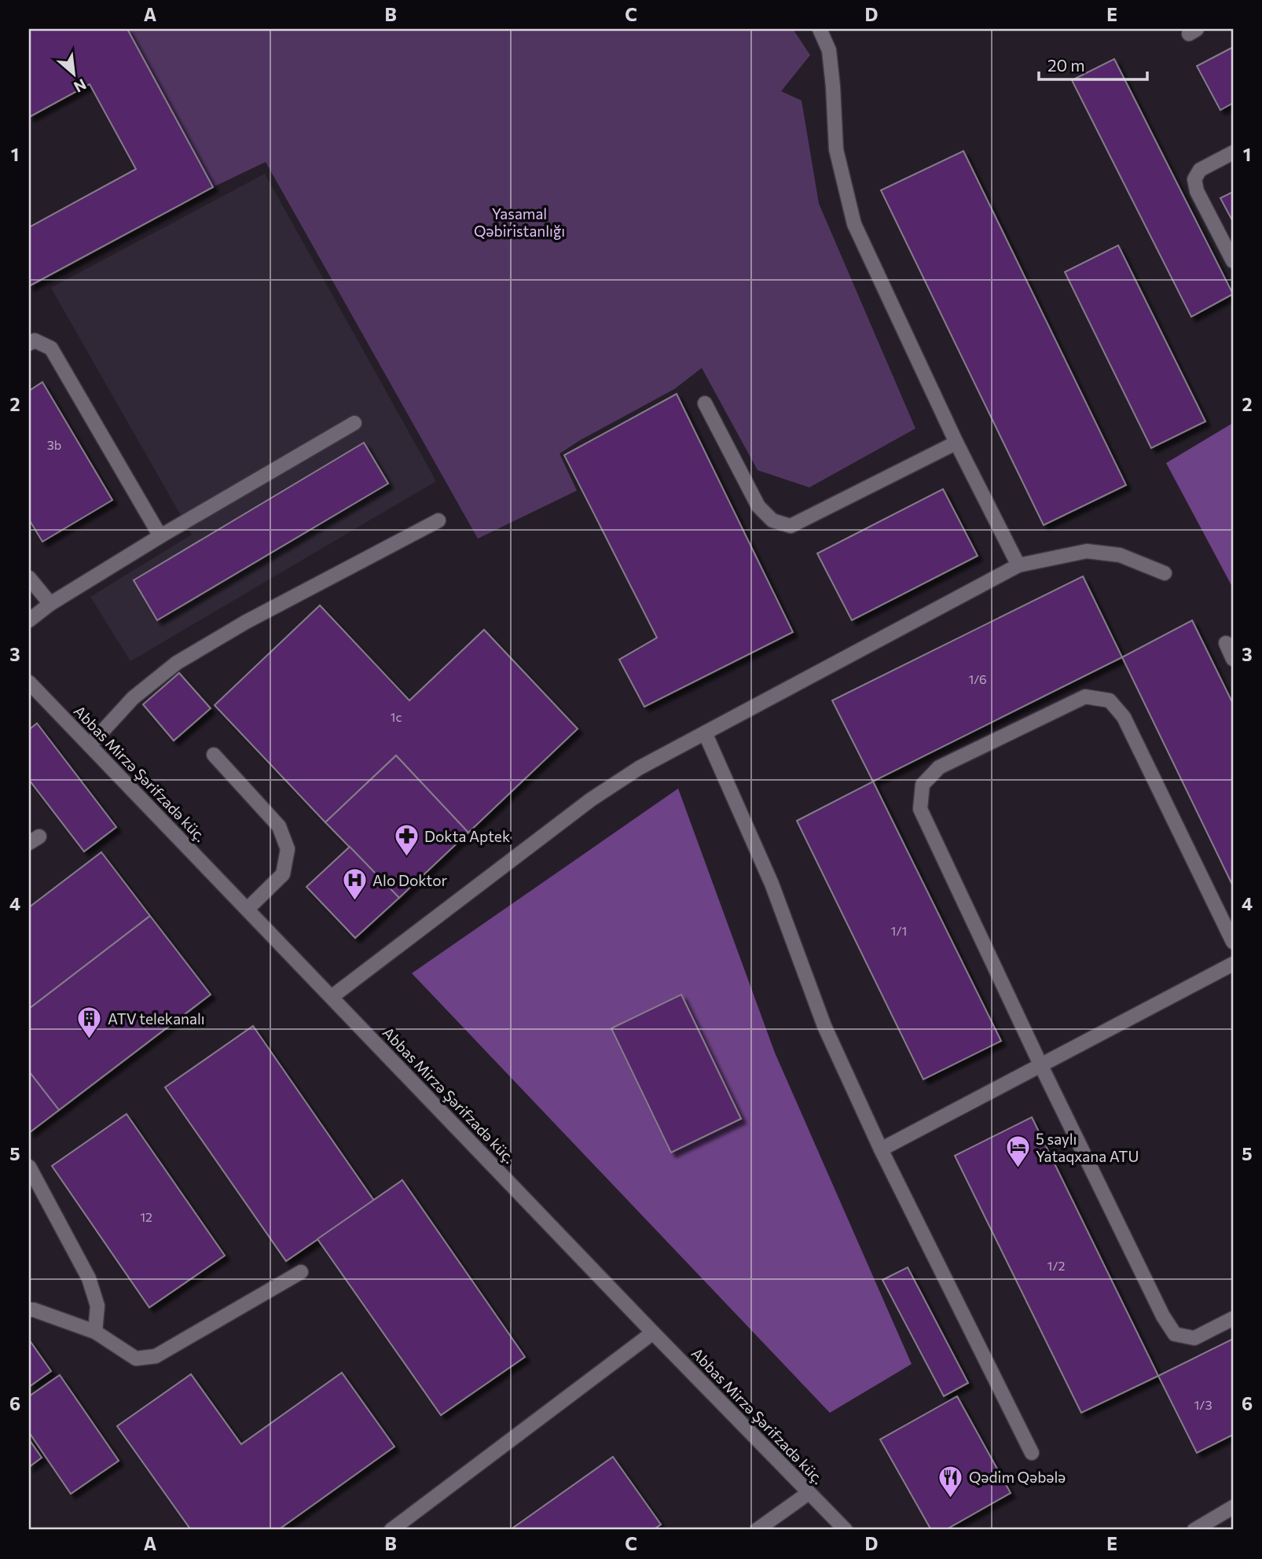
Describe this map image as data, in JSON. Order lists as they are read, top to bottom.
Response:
{
  "streets": {
    "main road": ["Abbas Mirzə Şərifzadə küç."]
  },
  "parks": ["Yasamal Qəbiristanlığı"],
  "places": {
    "pharmacy": ["Dokta Aptek"],
    "hospital": ["Alo Doktor"],
    "building": ["ATV telekanalı"],
    "hotel": ["5 saylı Yataqxana ATU"],
    "restaurant": ["Qədim Qəbələ"]
  },
  "house_numbers": [
    "3b",
    "1/6",
    "1c",
    "1/1",
    "12",
    "1/2",
    "1/3"
  ],
  "scale_bar": "20 m",
  "north": "bottom right",
  "grid": {
    "columns": [
      "A",
      "B",
      "C",
      "D",
      "E"
    ],
    "rows": [
      "1",
      "2",
      "3",
      "4",
      "5",
      "6"
    ]
  }
}
